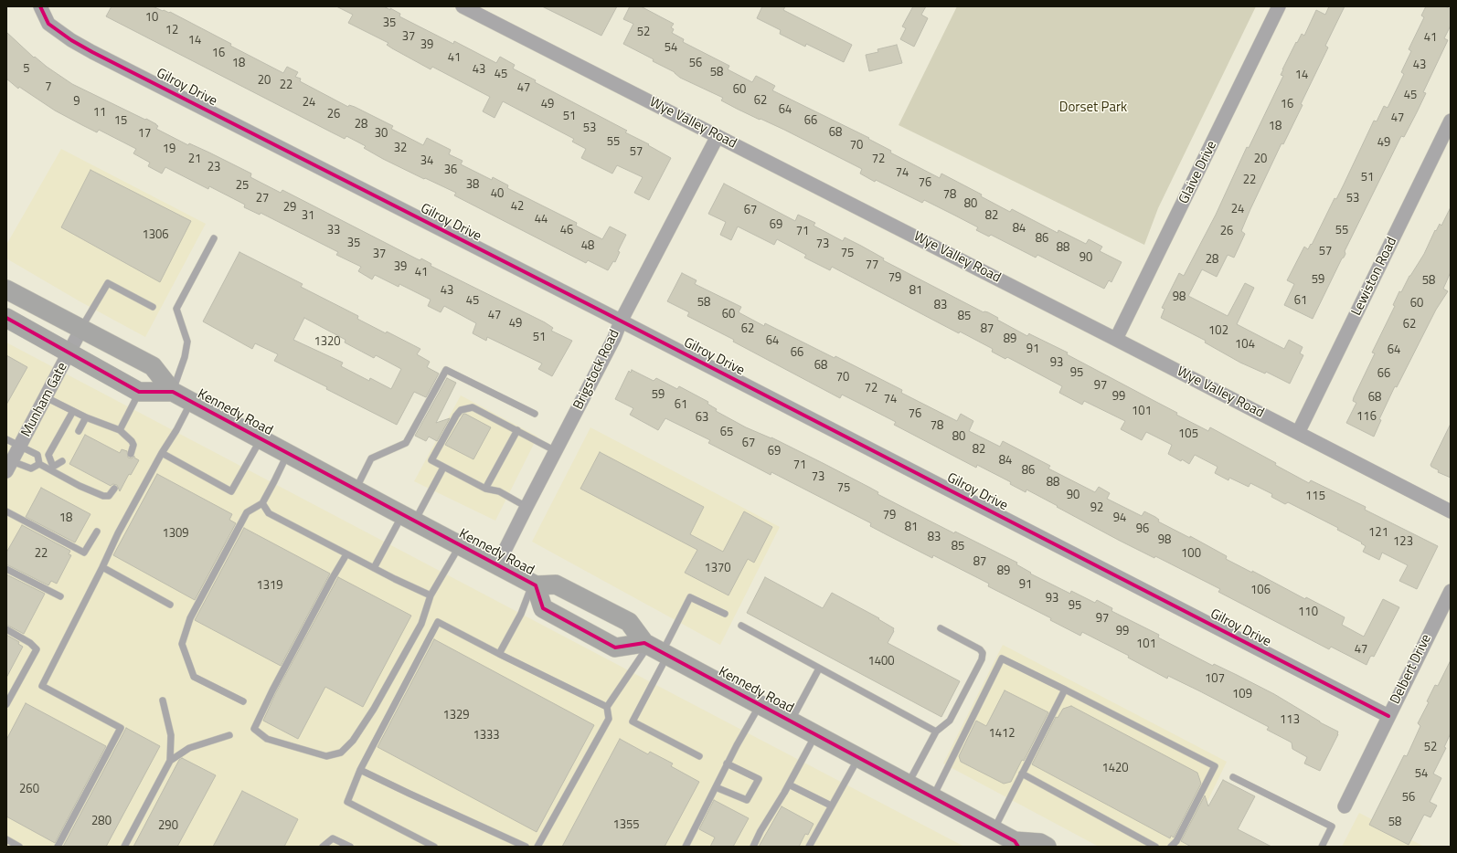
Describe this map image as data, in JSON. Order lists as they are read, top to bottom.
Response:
{
  "streets": {
    "main road": ["Kennedy Road"],
    "street": [
      "Gilroy Drive",
      "Wye Valley Road",
      "Glaive Drive",
      "Lewiston Road",
      "Brigstock Road",
      "Munham Gate",
      "Delbert Drive"
    ]
  },
  "crossings": [
    ["Gilroy Drive", "Brigstock Road"],
    ["Gilroy Drive", "Delbert Drive"],
    ["Wye Valley Road", "Glaive Drive"],
    ["Wye Valley Road", "Lewiston Road"],
    ["Wye Valley Road", "Brigstock Road"],
    ["Brigstock Road", "Kennedy Road"],
    ["Munham Gate", "Kennedy Road"]
  ],
  "parks": ["Dorset Park"],
  "house_numbers": [
    "10",
    "35",
    "12",
    "52",
    "37",
    "41",
    "14",
    "39",
    "54",
    "16",
    "41",
    "18",
    "56",
    "43",
    "5",
    "43",
    "58",
    "45",
    "14",
    "20",
    "22",
    "7",
    "47",
    "60",
    "45",
    "62",
    "9",
    "24",
    "49",
    "16",
    "64",
    "11",
    "26",
    "51",
    "47",
    "15",
    "66",
    "28",
    "18",
    "53",
    "68",
    "17",
    "30",
    "55",
    "49",
    "70",
    "32",
    "19",
    "57",
    "21",
    "72",
    "20",
    "34",
    "23",
    "36",
    "74",
    "51",
    "22",
    "76",
    "38",
    "25",
    "40",
    "78",
    "27",
    "53",
    "80",
    "42",
    "29",
    "24",
    "67",
    "31",
    "82",
    "44",
    "69",
    "84",
    "33",
    "46",
    "55",
    "71",
    "26",
    "1306",
    "86",
    "35",
    "73",
    "48",
    "88",
    "57",
    "75",
    "37",
    "90",
    "28",
    "77",
    "39",
    "41",
    "79",
    "59",
    "58",
    "43",
    "81",
    "98",
    "45",
    "61",
    "58",
    "60",
    "83",
    "60",
    "47",
    "85",
    "49",
    "62",
    "62",
    "87",
    "102",
    "51",
    "89",
    "64",
    "1320",
    "104",
    "91",
    "64",
    "66",
    "93",
    "68",
    "95",
    "66",
    "70",
    "97",
    "72",
    "59",
    "99",
    "68",
    "74",
    "61",
    "101",
    "76",
    "116",
    "63",
    "78",
    "65",
    "105",
    "80",
    "67",
    "82",
    "69",
    "84",
    "71",
    "86",
    "73",
    "88",
    "75",
    "90",
    "115",
    "92",
    "79",
    "18",
    "94",
    "81",
    "96",
    "121",
    "1309",
    "83",
    "98",
    "123",
    "85",
    "22",
    "100",
    "87",
    "1370",
    "89",
    "91",
    "1319",
    "106",
    "93",
    "95",
    "110",
    "97",
    "99",
    "101",
    "47",
    "1400",
    "107",
    "109",
    "1329",
    "113",
    "1412",
    "1333",
    "52",
    "1420",
    "54",
    "260",
    "56",
    "280",
    "58",
    "1355",
    "290"
  ]
}
